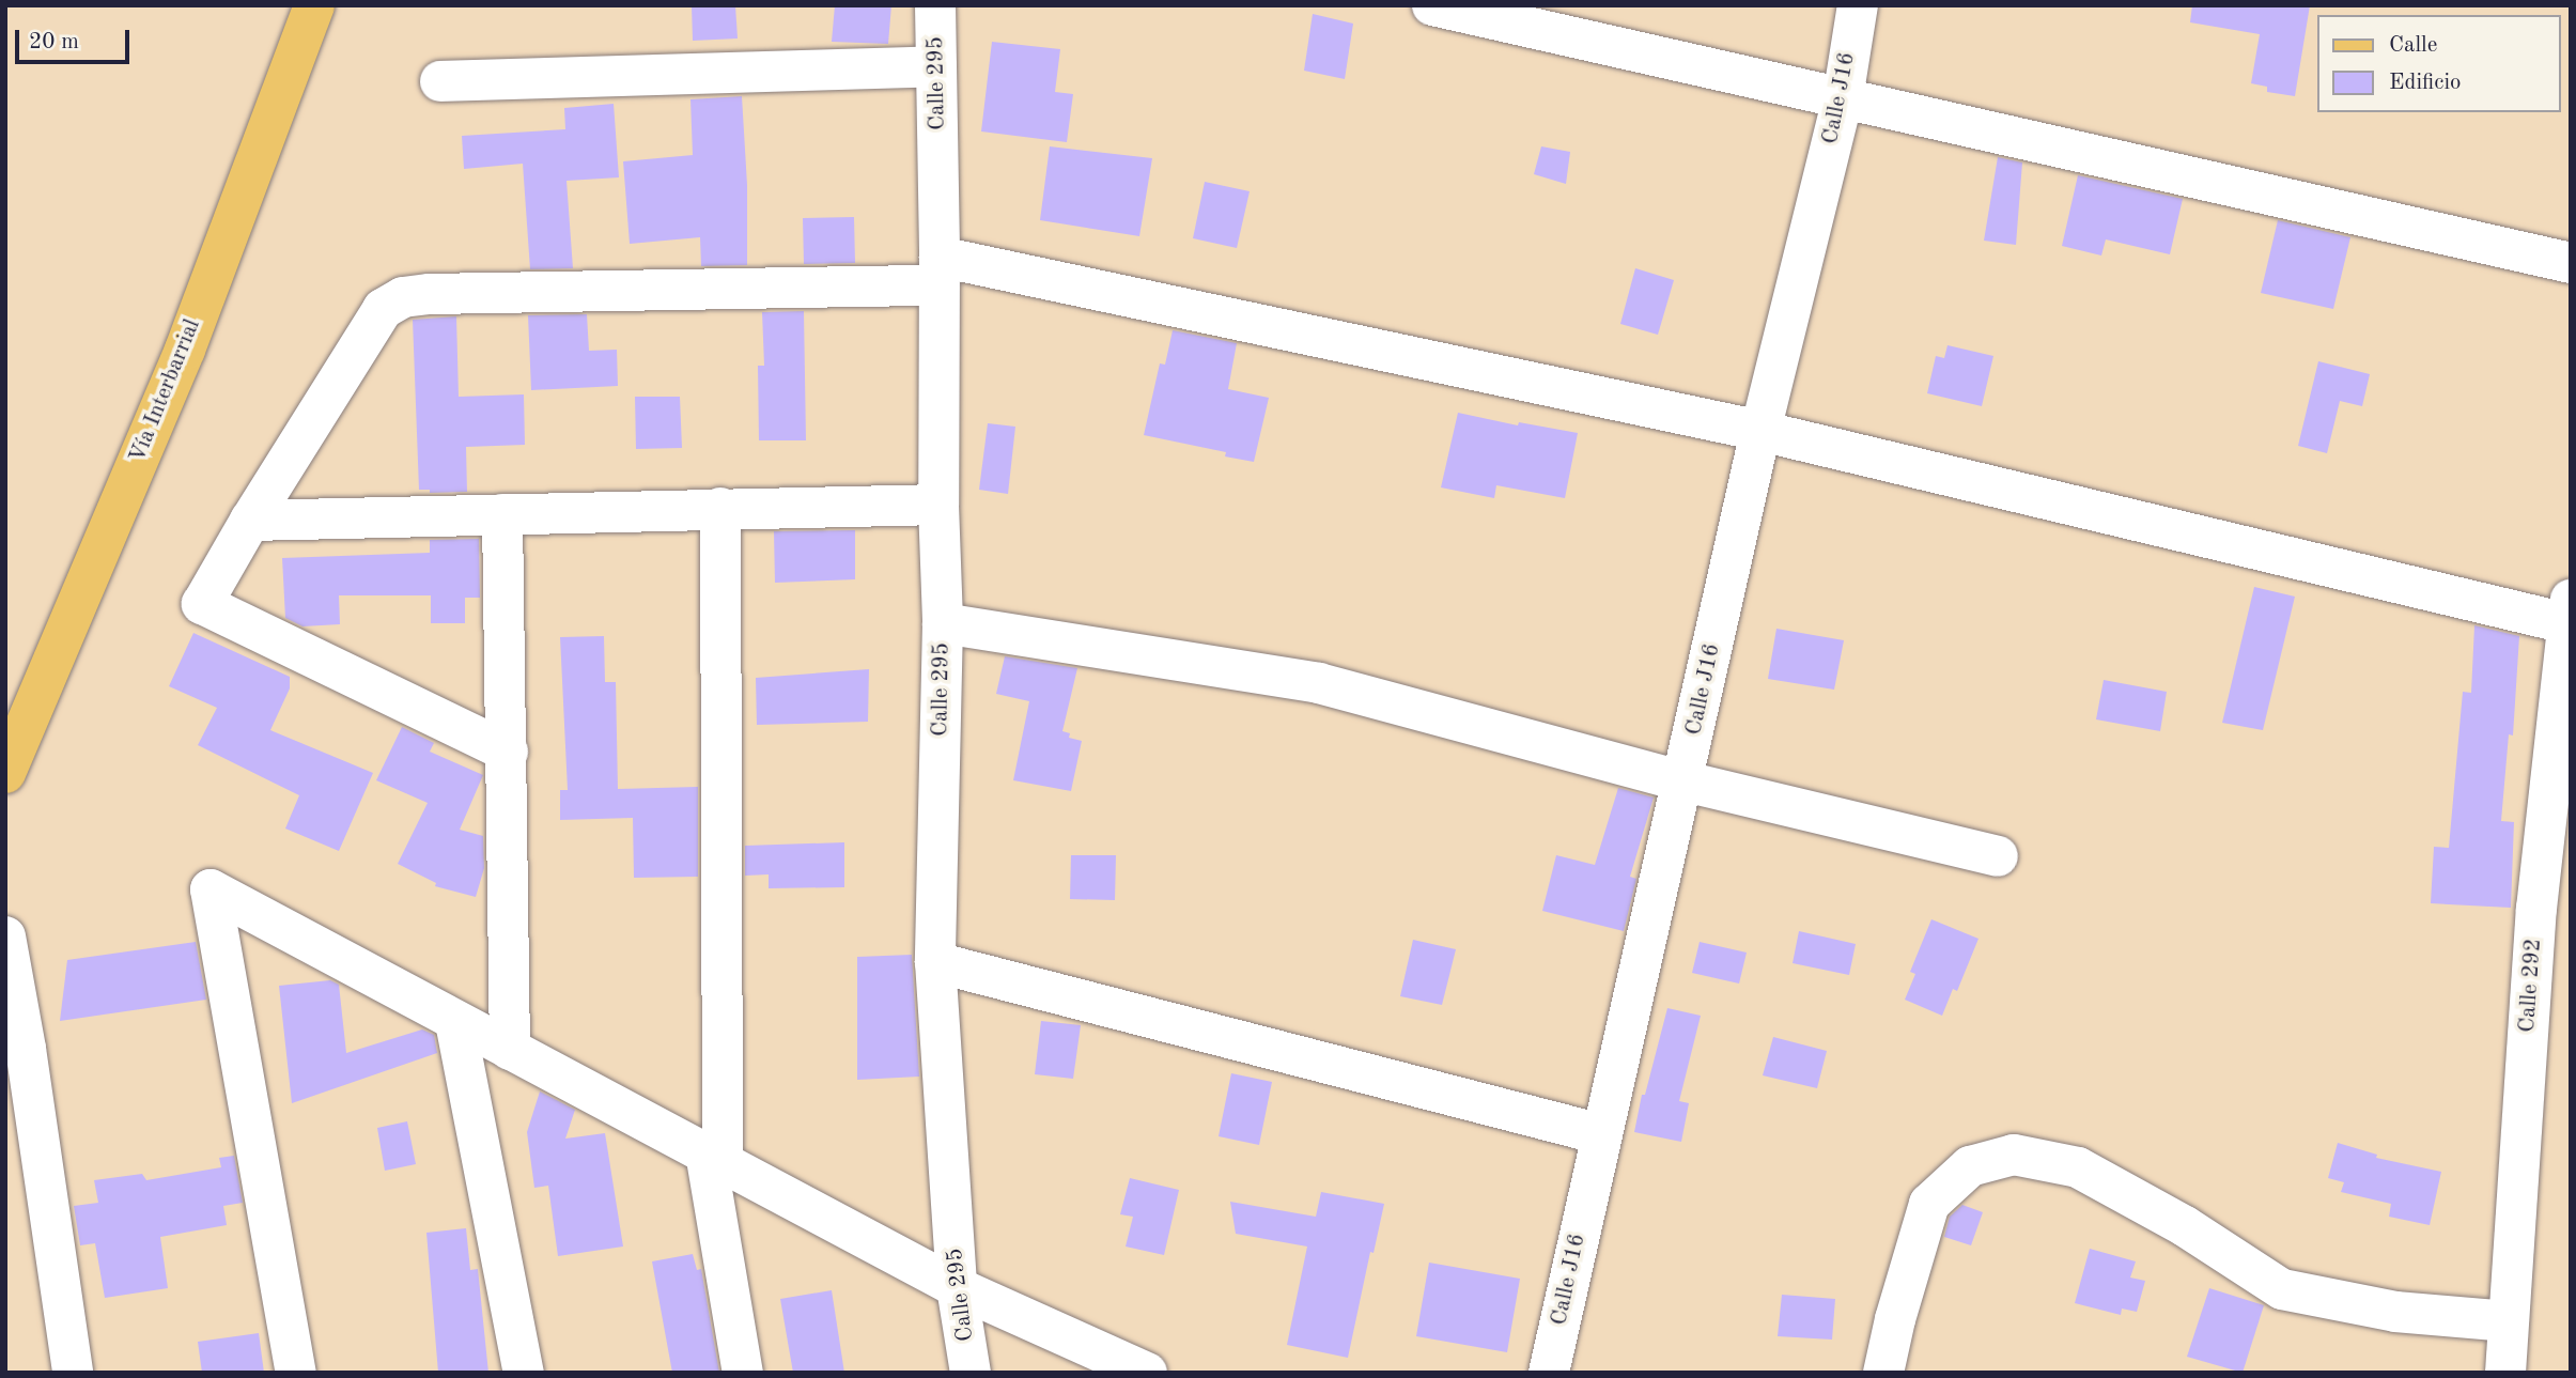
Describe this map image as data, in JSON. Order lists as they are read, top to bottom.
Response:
{
  "streets": {
    "main road": ["Vía Interbarrial"],
    "street": ["Calle 295", "Calle J16", "Calle 292"]
  },
  "legend": ["Calle", "Edificio"],
  "scale_bar": "20 m"
}
